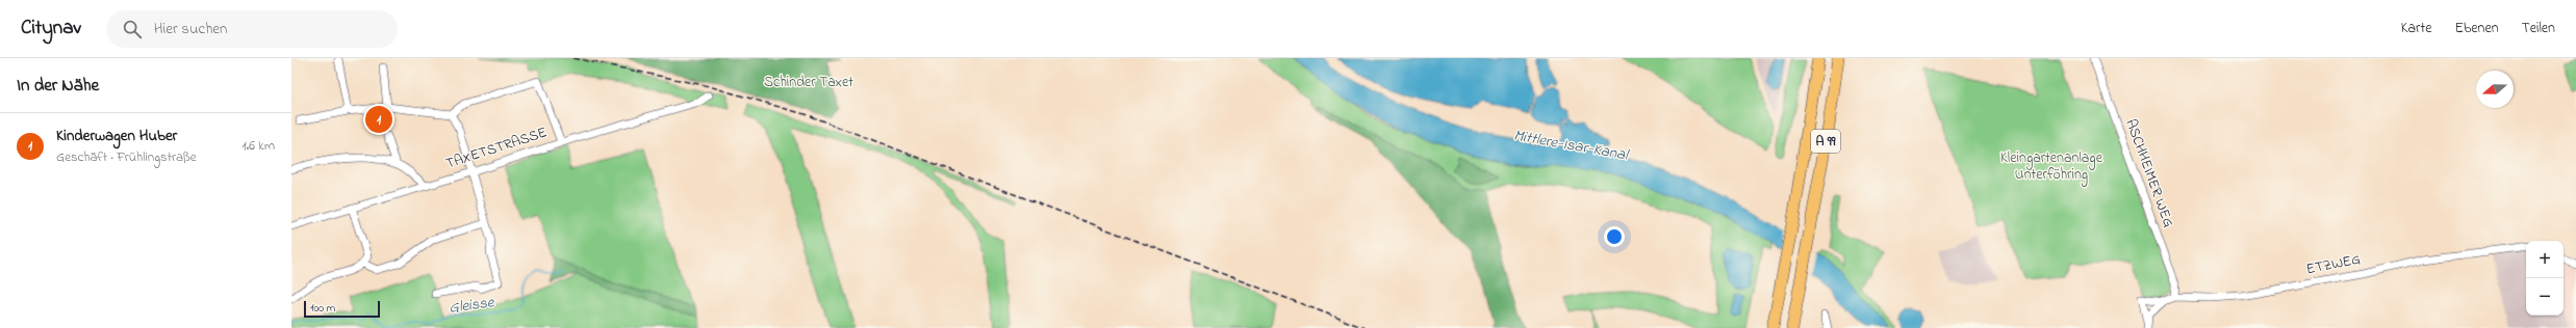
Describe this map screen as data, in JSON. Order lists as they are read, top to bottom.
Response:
{
  "streets": {
    "highway": ["A 99"],
    "street": ["TAXETSTRASSE", "ASCHHEIMER WEG", "ETZWEG"]
  },
  "crossings": [
    ["ASCHHEIMER WEG", "ETZWEG"]
  ],
  "water": ["Mittlere-Isar-Kanal", "Gleisse"],
  "parks": ["Schinder Taxet", "Kleingartenanlage Unterföhring"],
  "scale_bar": "100 m",
  "north": "left",
  "page": {
    "header": "Citynav",
    "search": "Hier suchen",
    "nav": ["Karte", "Ebenen", "Teilen"],
    "heading": "In der Nähe",
    "pins": "1",
    "list": [
      {
        "mark": "1",
        "name": "Kinderwagen Huber",
        "note": "Geschäft · Frühlingstraße",
        "value": "1.6 km"
      }
    ],
    "map_buttons": ["+", "−"],
    "scale": "100 m"
  }
}
